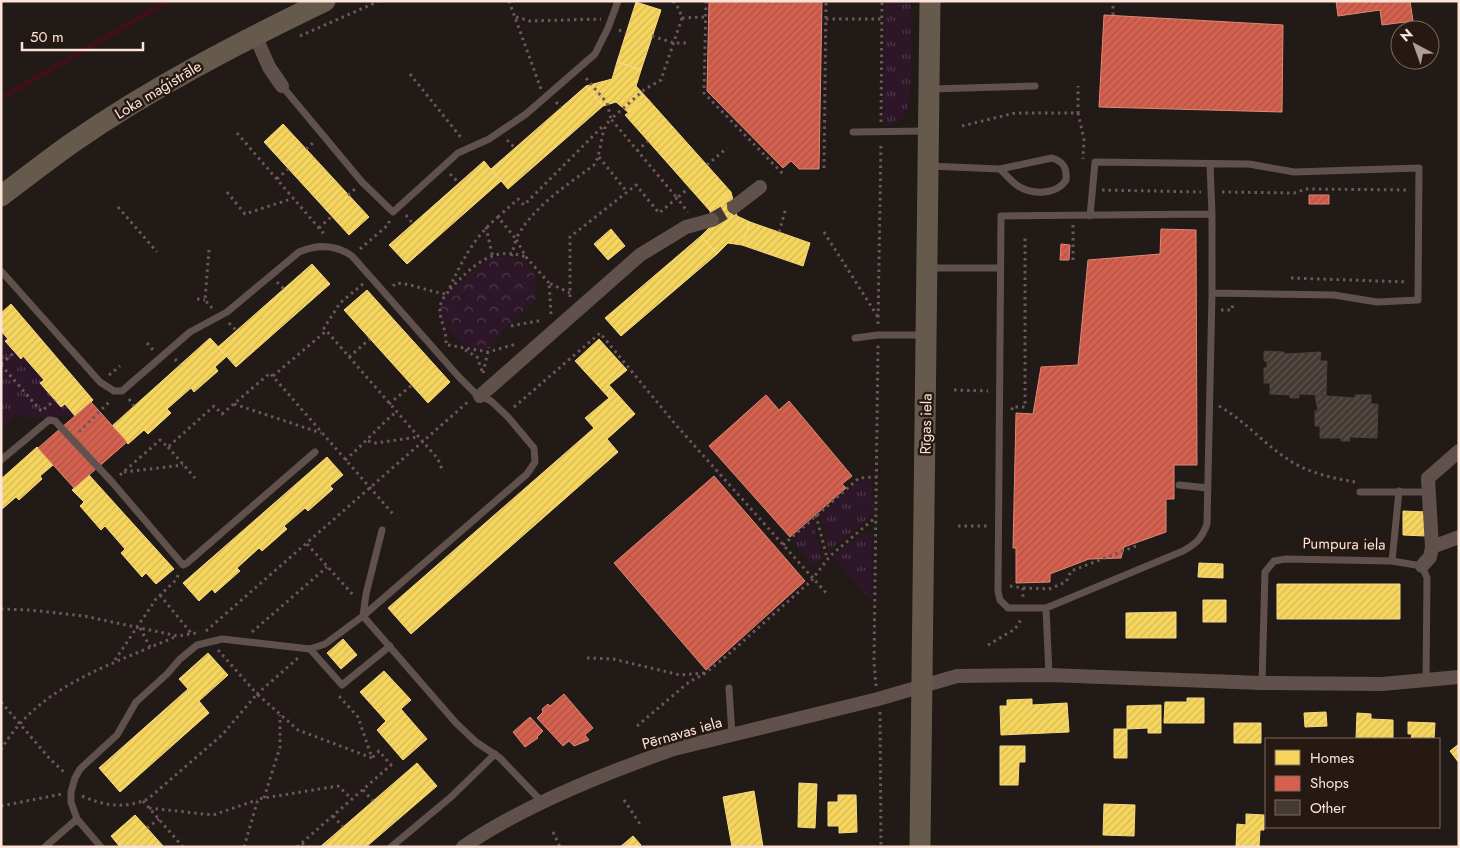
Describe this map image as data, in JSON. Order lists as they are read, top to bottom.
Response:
{
  "streets": {
    "main road": ["Loka maģistrāle", "Rīgas iela"],
    "street": ["Pērnavas iela"],
    "lane": ["Pumpura iela"]
  },
  "crossings": [
    ["Rīgas iela", "Pērnavas iela"]
  ],
  "legend": ["Homes", "Shops", "Other"],
  "scale_bar": "50 m",
  "north": "top left"
}
